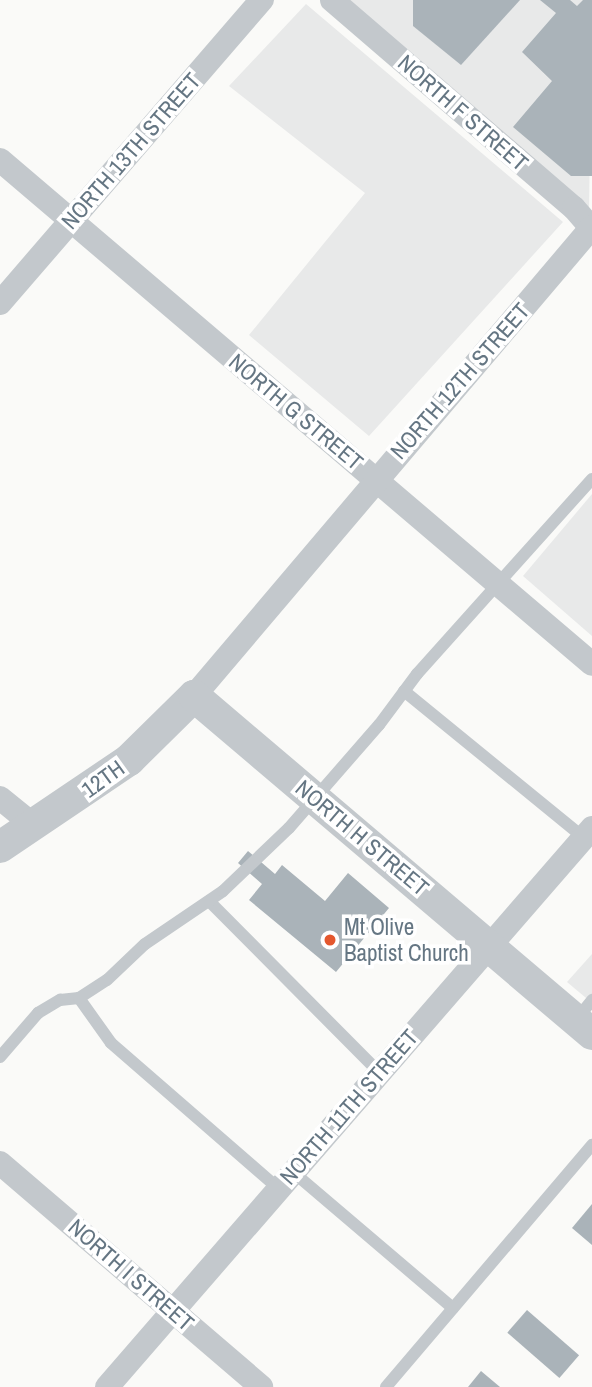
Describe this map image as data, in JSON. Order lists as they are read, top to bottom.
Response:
{
  "streets": {
    "street": [
      "NORTH F STREET",
      "NORTH 13TH STREET",
      "NORTH 12TH STREET",
      "NORTH G STREET",
      "12TH",
      "NORTH H STREET",
      "NORTH 11TH STREET",
      "NORTH I STREET"
    ]
  },
  "crossings": [
    ["NORTH F STREET", "NORTH 12TH STREET"],
    ["NORTH 13TH STREET", "NORTH G STREET"],
    ["NORTH 12TH STREET", "NORTH G STREET"],
    ["NORTH 12TH STREET", "12TH"],
    ["NORTH 12TH STREET", "NORTH H STREET"],
    ["12TH", "NORTH H STREET"],
    ["NORTH H STREET", "NORTH 11TH STREET"],
    ["NORTH 11TH STREET", "NORTH I STREET"]
  ],
  "places": ["Mt Olive Baptist Church"]
}
